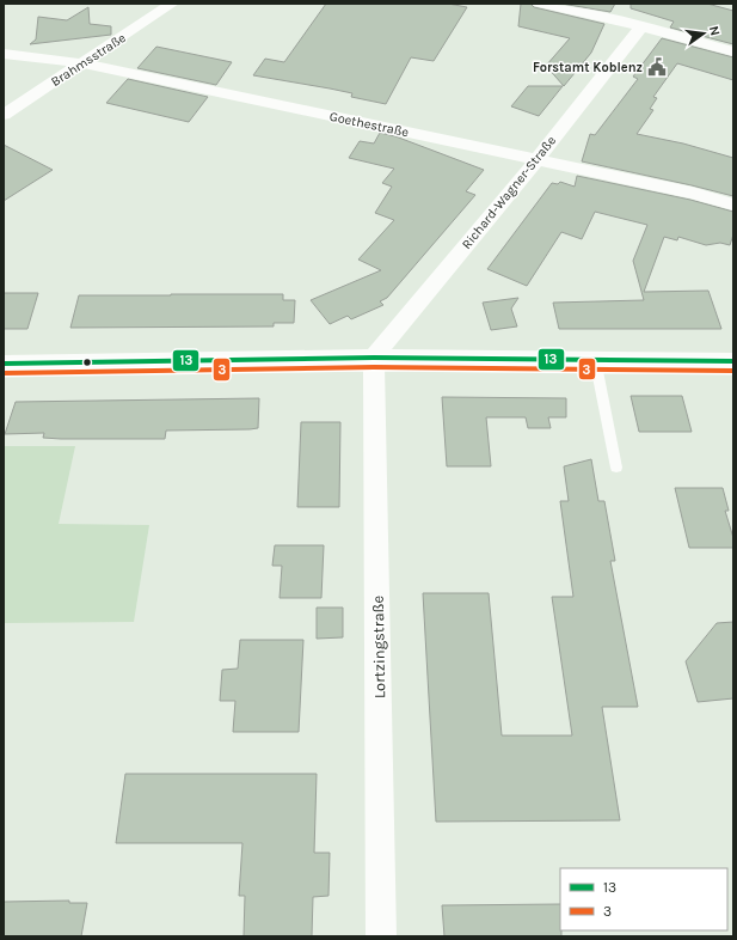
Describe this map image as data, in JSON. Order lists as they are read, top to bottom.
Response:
{
  "streets": {
    "street": [
      "Brahmsstraße",
      "Goethestraße",
      "Richard-Wagner-Straße",
      "Lortzingstraße"
    ]
  },
  "crossings": [
    ["Brahmsstraße", "Goethestraße"],
    ["Goethestraße", "Richard-Wagner-Straße"],
    ["Richard-Wagner-Straße", "Lortzingstraße"]
  ],
  "places": {
    "public building": ["Forstamt Koblenz"]
  },
  "lines": ["transit line 13", "transit line 3"],
  "legend": ["13", "3"],
  "north": "right"
}
